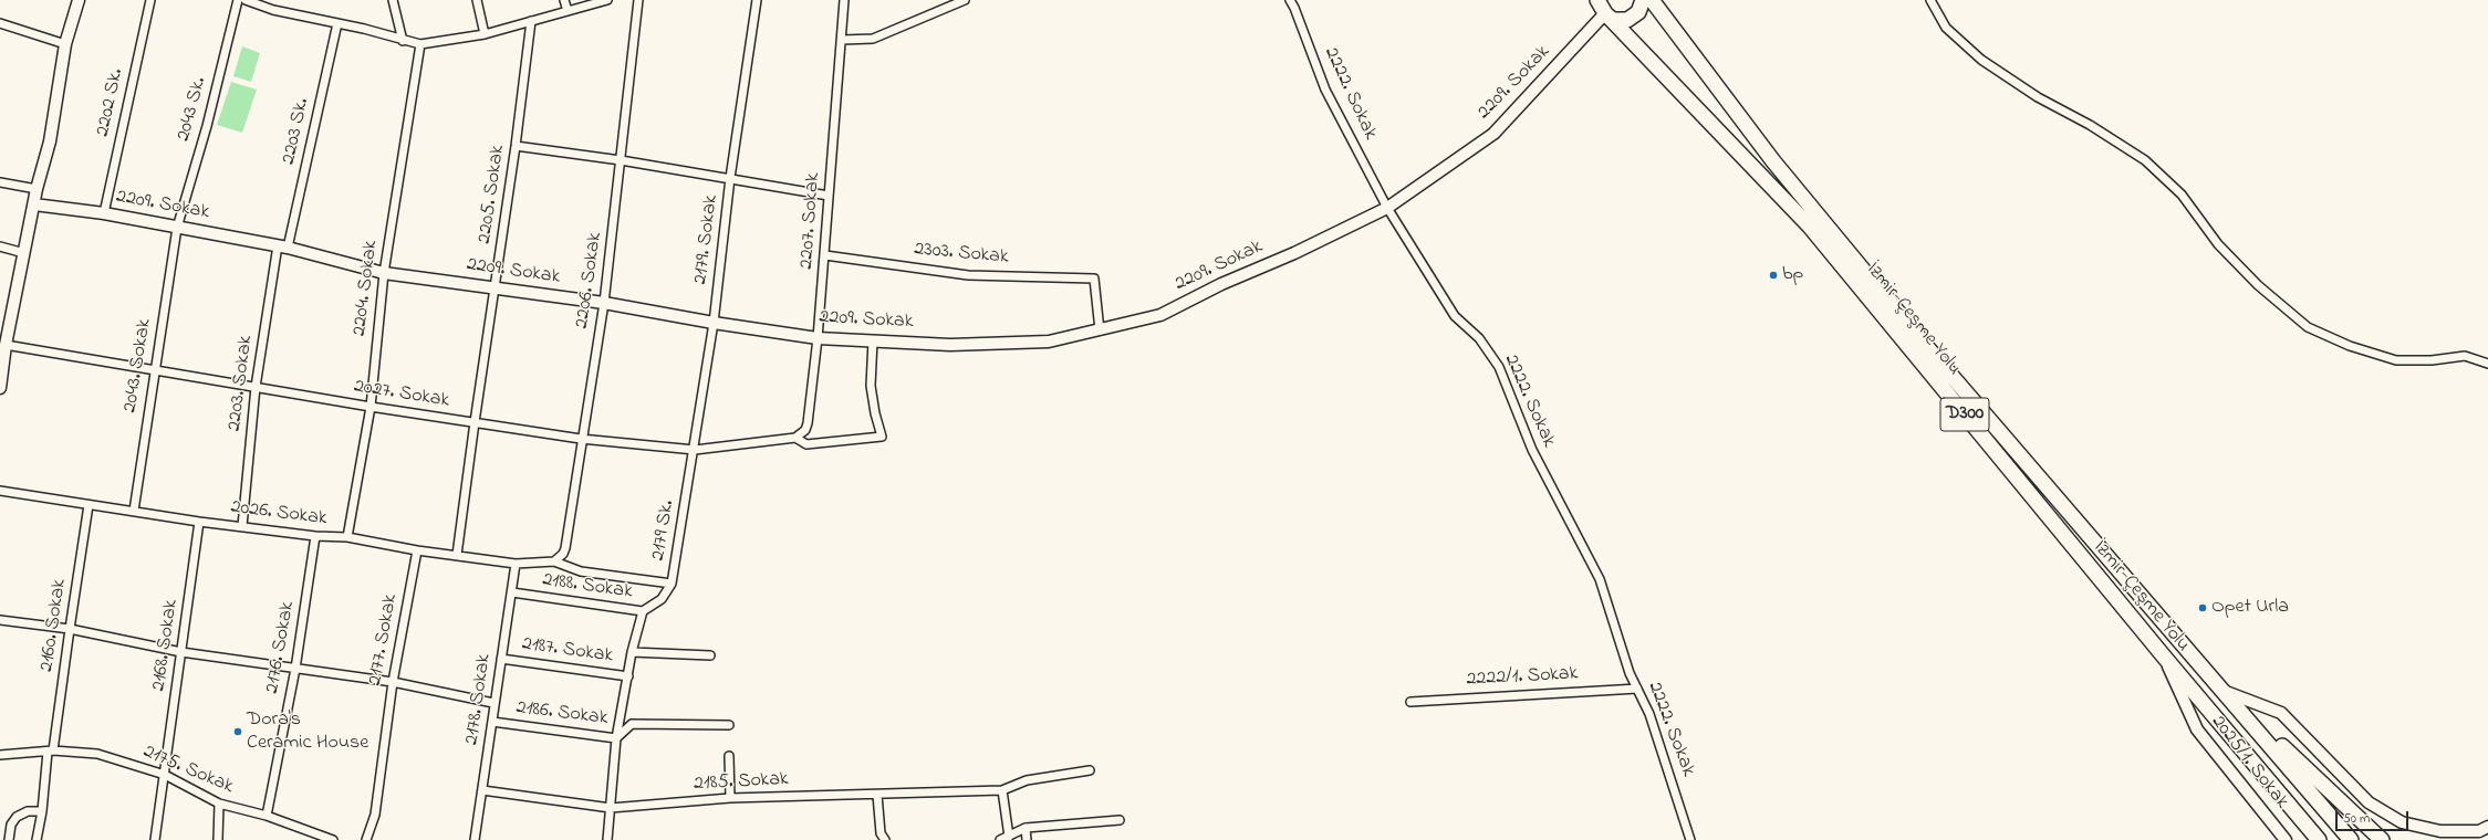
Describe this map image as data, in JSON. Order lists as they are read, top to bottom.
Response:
{
  "streets": {
    "highway": ["İzmir-Çeşme Yolu", "D300"],
    "street": [
      "2209. Sokak",
      "2222. Sokak",
      "2202 Sk.",
      "2043 Sk.",
      "2203 Sk.",
      "2205. Sokak",
      "2207. Sokak",
      "2179. Sokak",
      "2303. Sokak",
      "2206. Sokak",
      "2204. Sokak",
      "2043. Sokak",
      "2203. Sokak",
      "2027. Sokak",
      "2026. Sokak",
      "2179 Sk.",
      "2188. Sokak",
      "2160. Sokak",
      "2177. Sokak",
      "2168. Sokak",
      "2176. Sokak",
      "2187. Sokak",
      "2222/1. Sokak",
      "2178. Sokak",
      "2186. Sokak",
      "2025/1. Sokak",
      "2175. Sokak",
      "2185. Sokak"
    ]
  },
  "crossings": [
    ["2209. Sokak", "2222. Sokak"],
    ["2209. Sokak", "2202 Sk."],
    ["2209. Sokak", "2043 Sk."],
    ["2209. Sokak", "2203 Sk."],
    ["2209. Sokak", "2205. Sokak"],
    ["2209. Sokak", "2207. Sokak"],
    ["2209. Sokak", "2179. Sokak"],
    ["2209. Sokak", "2303. Sokak"],
    ["2209. Sokak", "2206. Sokak"],
    ["2209. Sokak", "2204. Sokak"],
    ["2209. Sokak", "İzmir-Çeşme Yolu"],
    ["2209. Sokak", "2043. Sokak"],
    ["2209. Sokak", "2203. Sokak"],
    ["2222. Sokak", "2222/1. Sokak"],
    ["2043 Sk.", "2043. Sokak"],
    ["2203 Sk.", "2203. Sokak"],
    ["2205. Sokak", "2027. Sokak"],
    ["2205. Sokak", "2026. Sokak"],
    ["2207. Sokak", "2303. Sokak"],
    ["2207. Sokak", "2027. Sokak"],
    ["2179. Sokak", "2027. Sokak"],
    ["2179. Sokak", "2179 Sk."],
    ["2206. Sokak", "2027. Sokak"],
    ["2206. Sokak", "2026. Sokak"],
    ["2204. Sokak", "2027. Sokak"],
    ["2204. Sokak", "2026. Sokak"],
    ["İzmir-Çeşme Yolu", "2025/1. Sokak"],
    ["2043. Sokak", "2027. Sokak"],
    ["2043. Sokak", "2026. Sokak"],
    ["2203. Sokak", "2027. Sokak"],
    ["2203. Sokak", "2026. Sokak"],
    ["2026. Sokak", "2160. Sokak"],
    ["2026. Sokak", "2177. Sokak"],
    ["2026. Sokak", "2168. Sokak"],
    ["2026. Sokak", "2176. Sokak"],
    ["2026. Sokak", "2178. Sokak"],
    ["2179 Sk.", "2188. Sokak"],
    ["2188. Sokak", "2178. Sokak"],
    ["2160. Sokak", "2175. Sokak"],
    ["2168. Sokak", "2175. Sokak"],
    ["2176. Sokak", "2175. Sokak"],
    ["2187. Sokak", "2178. Sokak"],
    ["2178. Sokak", "2186. Sokak"],
    ["2178. Sokak", "2185. Sokak"]
  ],
  "places": ["bp", "Opet Urla", "Dora's Ceramic House"],
  "scale_bar": "50 m"
}
